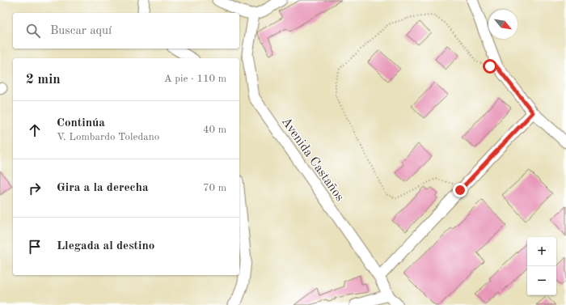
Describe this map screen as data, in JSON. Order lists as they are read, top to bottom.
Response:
{
  "streets": {
    "street": ["Avenida Castaños"]
  },
  "north": "bottom right",
  "page": {
    "search": "Buscar aquí",
    "heading": ["2 min", "A pie · 110 m"],
    "list": [
      ["Continúa", "V. Lombardo Toledano", "40 m"],
      ["Gira a la derecha", "70 m"],
      "Llegada al destino"
    ],
    "map_buttons": ["+", "−"]
  }
}
